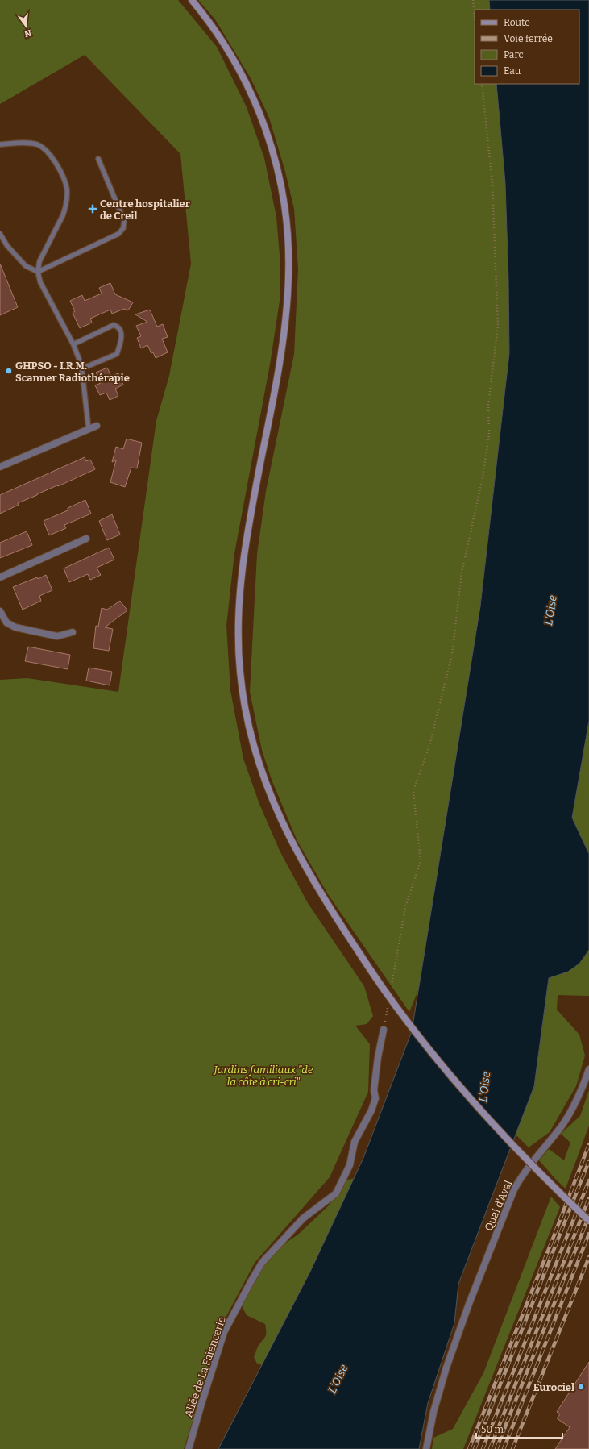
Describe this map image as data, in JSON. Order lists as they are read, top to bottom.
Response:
{
  "streets": {
    "street": ["Quai d'Aval", "Allée de La Faïencerie"]
  },
  "water": ["L'Oise"],
  "parks": ["Jardins familiaux \"de la côte à cri-cri\""],
  "places": {
    "health": ["Centre hospitalier de Creil"],
    "other": ["GHPSO - I.R.M. Scanner Radiothérapie", "Eurociel"]
  },
  "legend": [
    "Route",
    "Voie ferrée",
    "Parc",
    "Eau"
  ],
  "scale_bar": "50 m",
  "north": "bottom"
}
